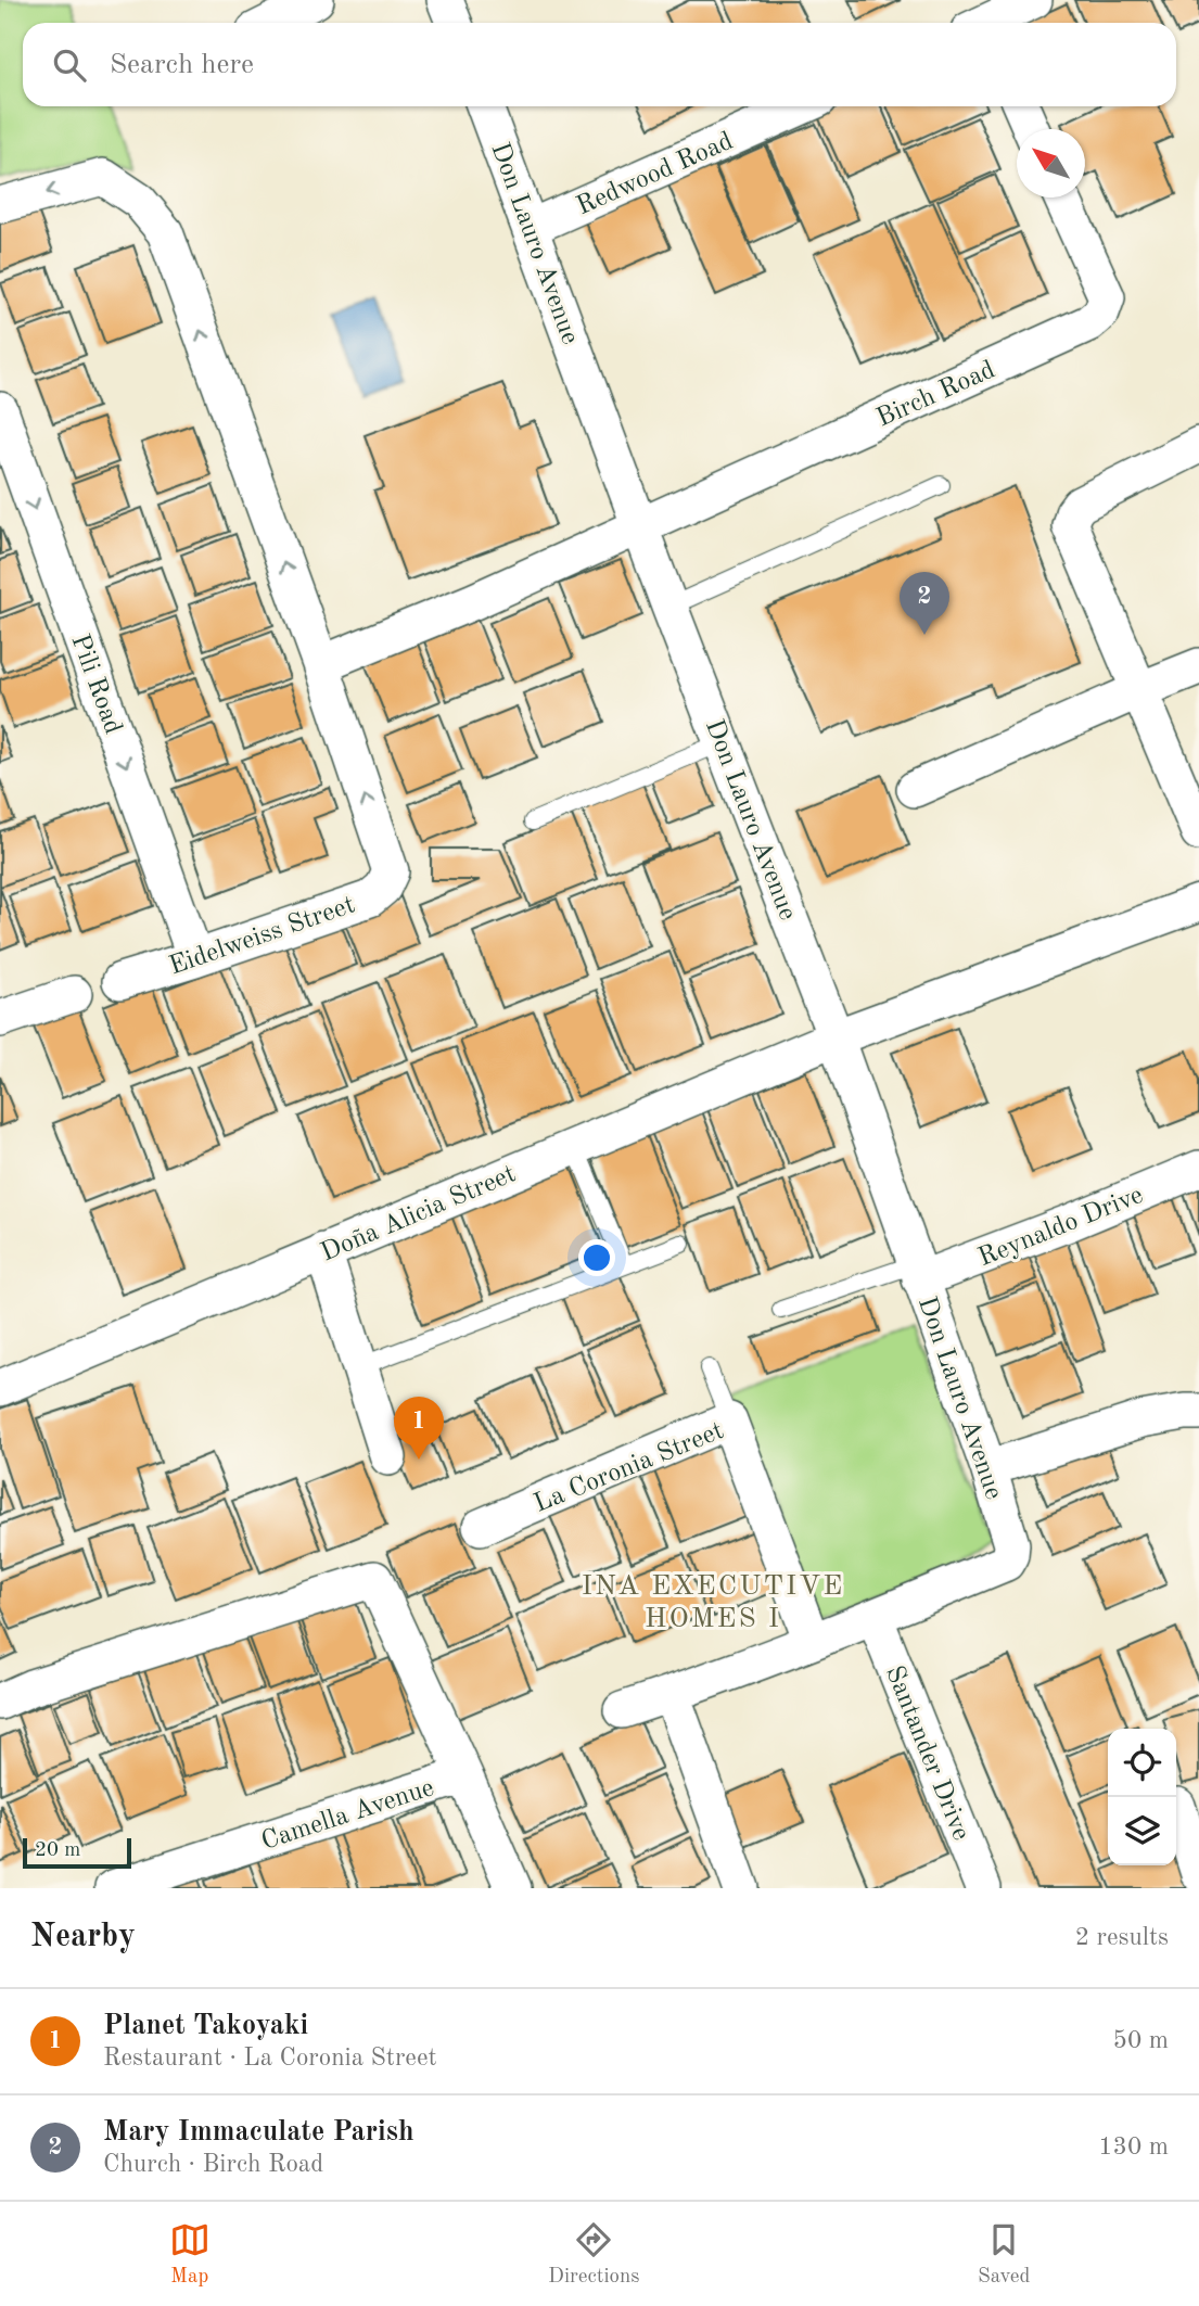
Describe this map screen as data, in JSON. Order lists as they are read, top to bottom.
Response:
{
  "streets": {
    "street": [
      "Redwood Road",
      "Don Lauro Avenue",
      "Birch Road",
      "Pili Road",
      "Eidelweiss Street",
      "Doña Alicia Street",
      "Reynaldo Drive",
      "La Coronia Street",
      "Santander Drive",
      "Camella Avenue"
    ]
  },
  "crossings": [
    ["Redwood Road", "Don Lauro Avenue"],
    ["Don Lauro Avenue", "Birch Road"],
    ["Don Lauro Avenue", "Doña Alicia Street"],
    ["Don Lauro Avenue", "Reynaldo Drive"],
    ["Don Lauro Avenue", "Santander Drive"],
    ["Pili Road", "Eidelweiss Street"]
  ],
  "one_way": ["Pili Road"],
  "districts": ["INA EXECUTIVE HOMES I"],
  "scale_bar": "20 m",
  "north": "top left",
  "page": {
    "search": "Search here",
    "pins": ["2", "1"],
    "scale": "20 m",
    "heading": ["Nearby", "2 results"],
    "list": [
      {
        "mark": "1",
        "name": "Planet Takoyaki",
        "note": "Restaurant · La Coronia Street",
        "value": "50 m"
      },
      {
        "mark": "2",
        "name": "Mary Immaculate Parish",
        "note": "Church · Birch Road",
        "value": "130 m"
      }
    ],
    "nav": ["Map", "Directions", "Saved"]
  }
}
